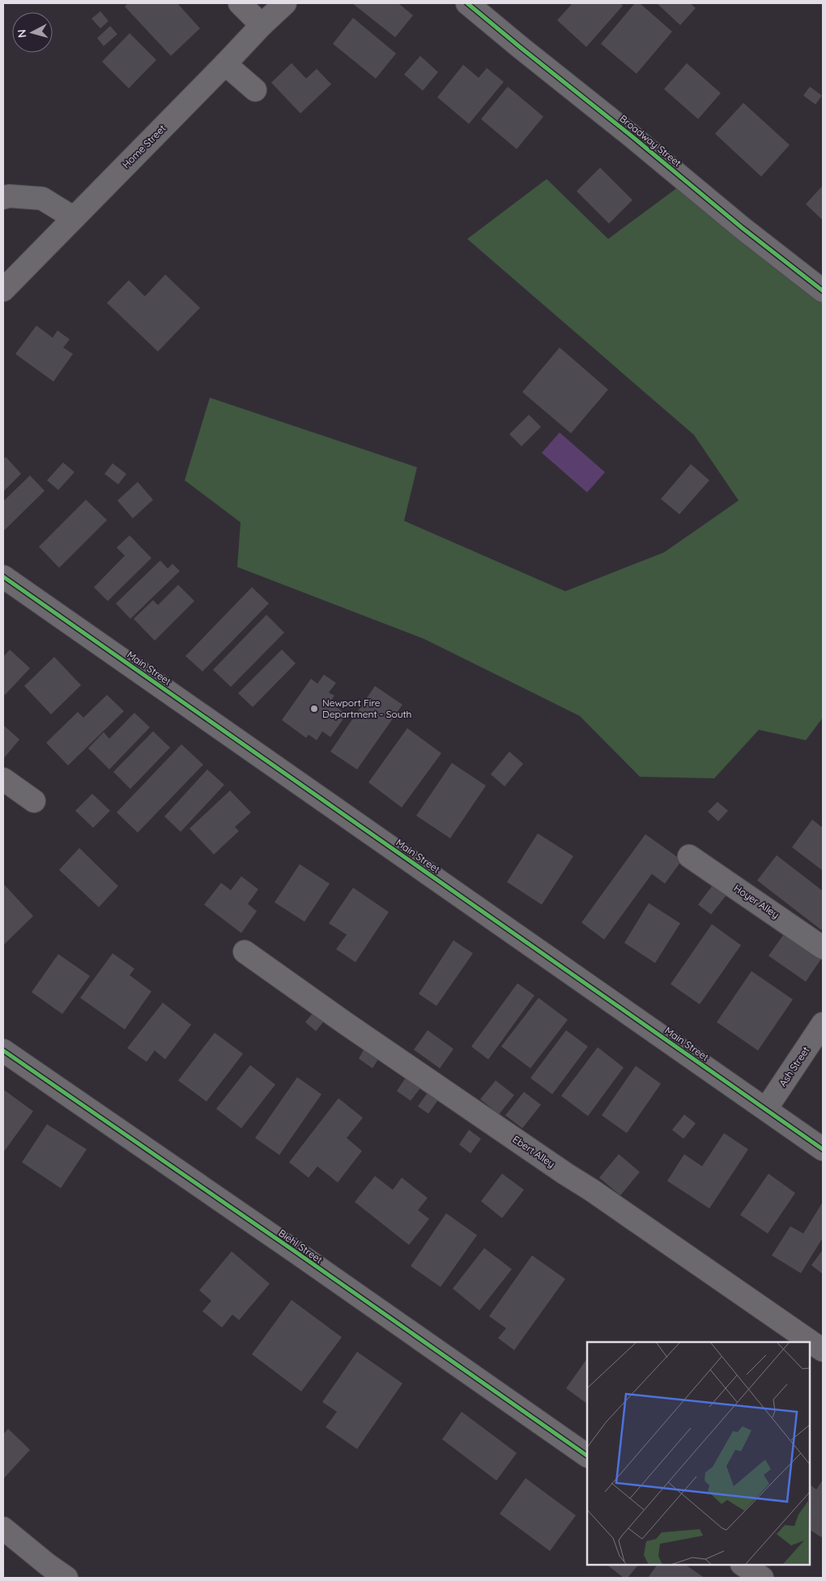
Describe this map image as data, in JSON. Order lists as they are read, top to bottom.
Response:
{
  "streets": {
    "street": [
      "Broadway Street",
      "Home Street",
      "Main Street",
      "Hoyer Alley",
      "Ash Street",
      "Ebert Alley",
      "Biehl Street"
    ]
  },
  "crossings": [
    ["Main Street", "Ash Street"]
  ],
  "places": ["Newport Fire Department - South"],
  "north": "left"
}
